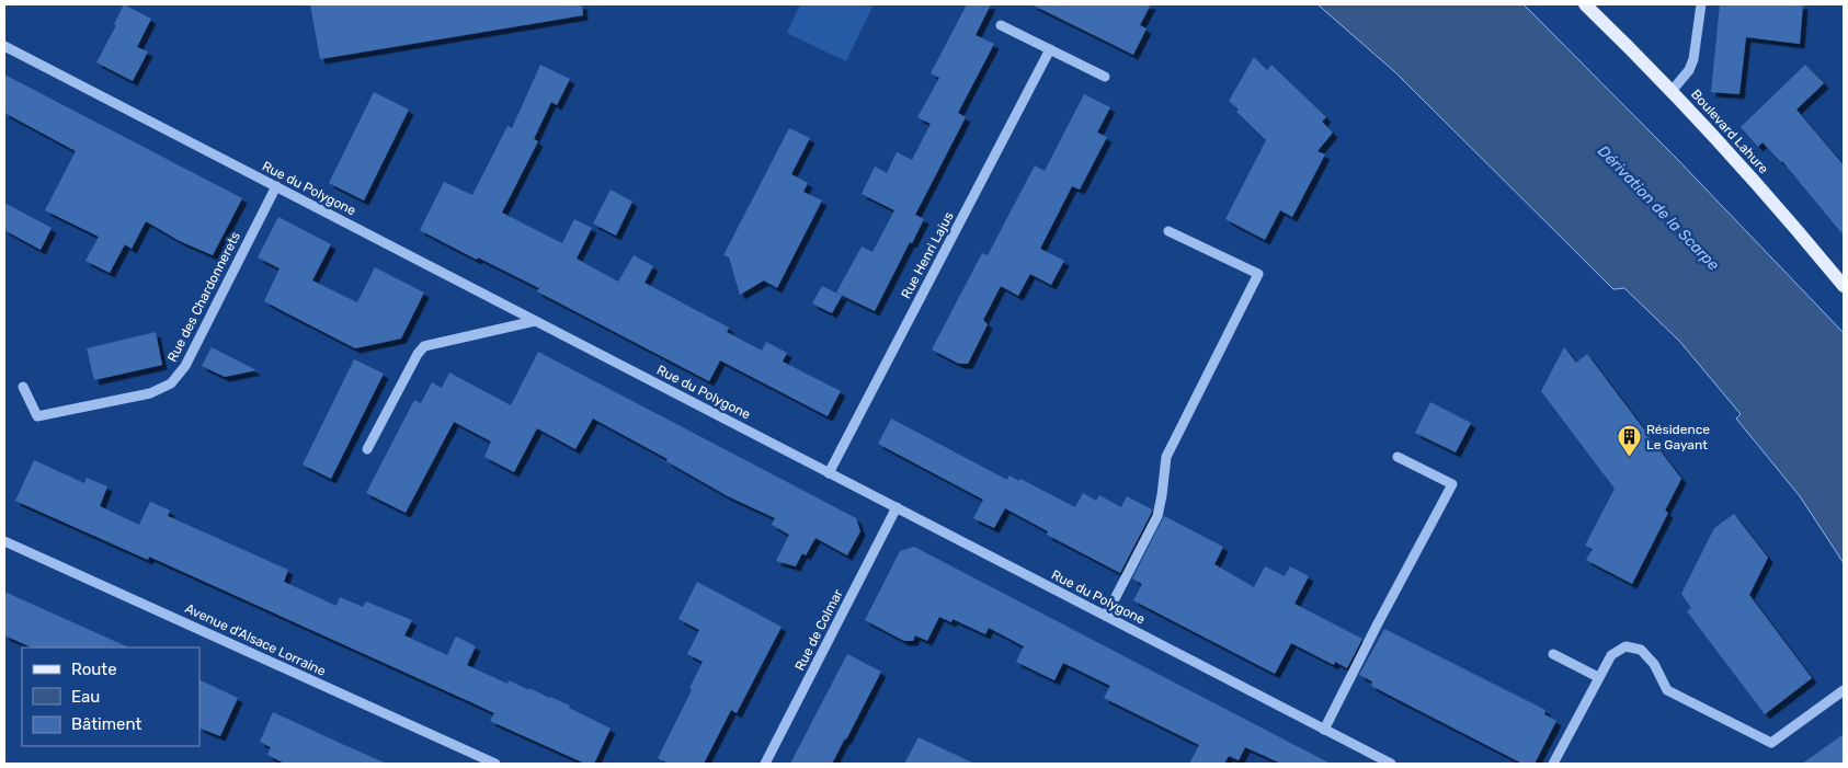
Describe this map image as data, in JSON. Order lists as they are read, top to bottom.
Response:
{
  "streets": {
    "main road": ["Boulevard Lahure"],
    "street": [
      "Rue du Polygone",
      "Rue Henri Lajus",
      "Rue des Chardonnerets",
      "Rue de Colmar",
      "Avenue d'Alsace Lorraine"
    ]
  },
  "crossings": [
    ["Rue du Polygone", "Rue Henri Lajus"],
    ["Rue du Polygone", "Rue des Chardonnerets"],
    ["Rue du Polygone", "Rue de Colmar"]
  ],
  "water": ["Dérivation de la Scarpe"],
  "places": {
    "building": ["Résidence Le Gayant"]
  },
  "legend": ["Route", "Eau", "Bâtiment"]
}
